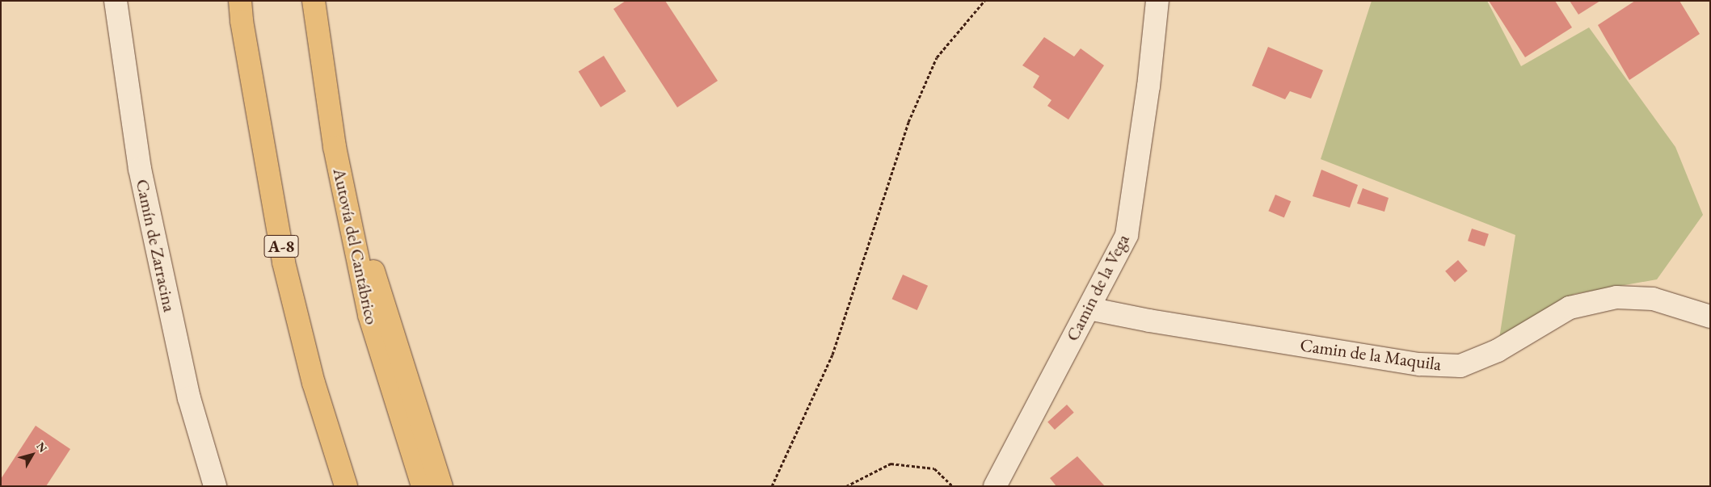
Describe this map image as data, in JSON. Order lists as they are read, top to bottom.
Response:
{
  "streets": {
    "highway": ["A-8", "Autovía del Cantábrico"],
    "street": ["Camín de Zarracina", "Camin de la Vega", "Camin de la Maquila"]
  },
  "crossings": [
    ["Camin de la Vega", "Camin de la Maquila"]
  ],
  "north": "top right"
}
